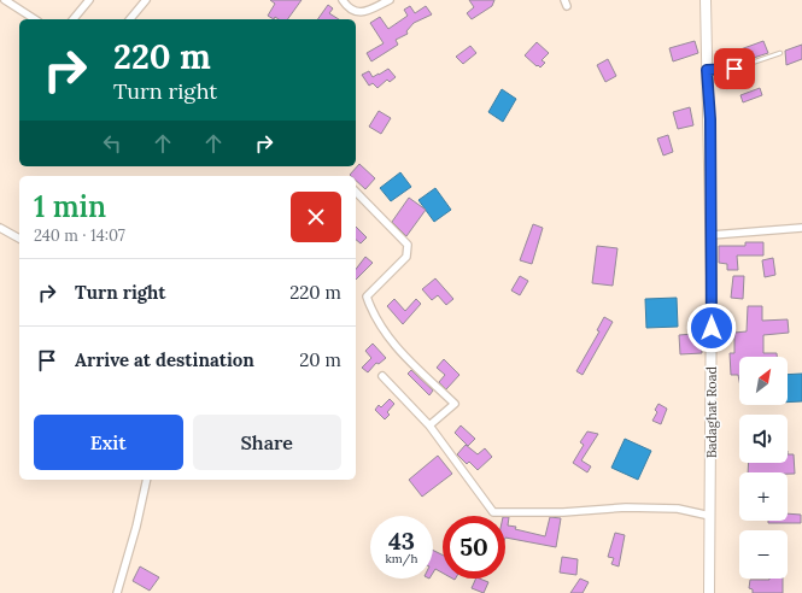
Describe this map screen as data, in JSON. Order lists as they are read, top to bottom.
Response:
{
  "streets": {
    "main road": ["Badaghat Road"]
  },
  "north": "top right",
  "page": {
    "turn": ["220 m", "Turn right"],
    "heading": ["1 min", "240 m · 14:07"],
    "list": [
      {
        "name": "Turn right",
        "value": "220 m"
      },
      {
        "name": "Arrive at destination",
        "value": "20 m"
      }
    ],
    "map_buttons": ["+", "−"],
    "buttons": ["Exit", "Share"],
    "speed": "43 km/h",
    "limit": "50"
  }
}
